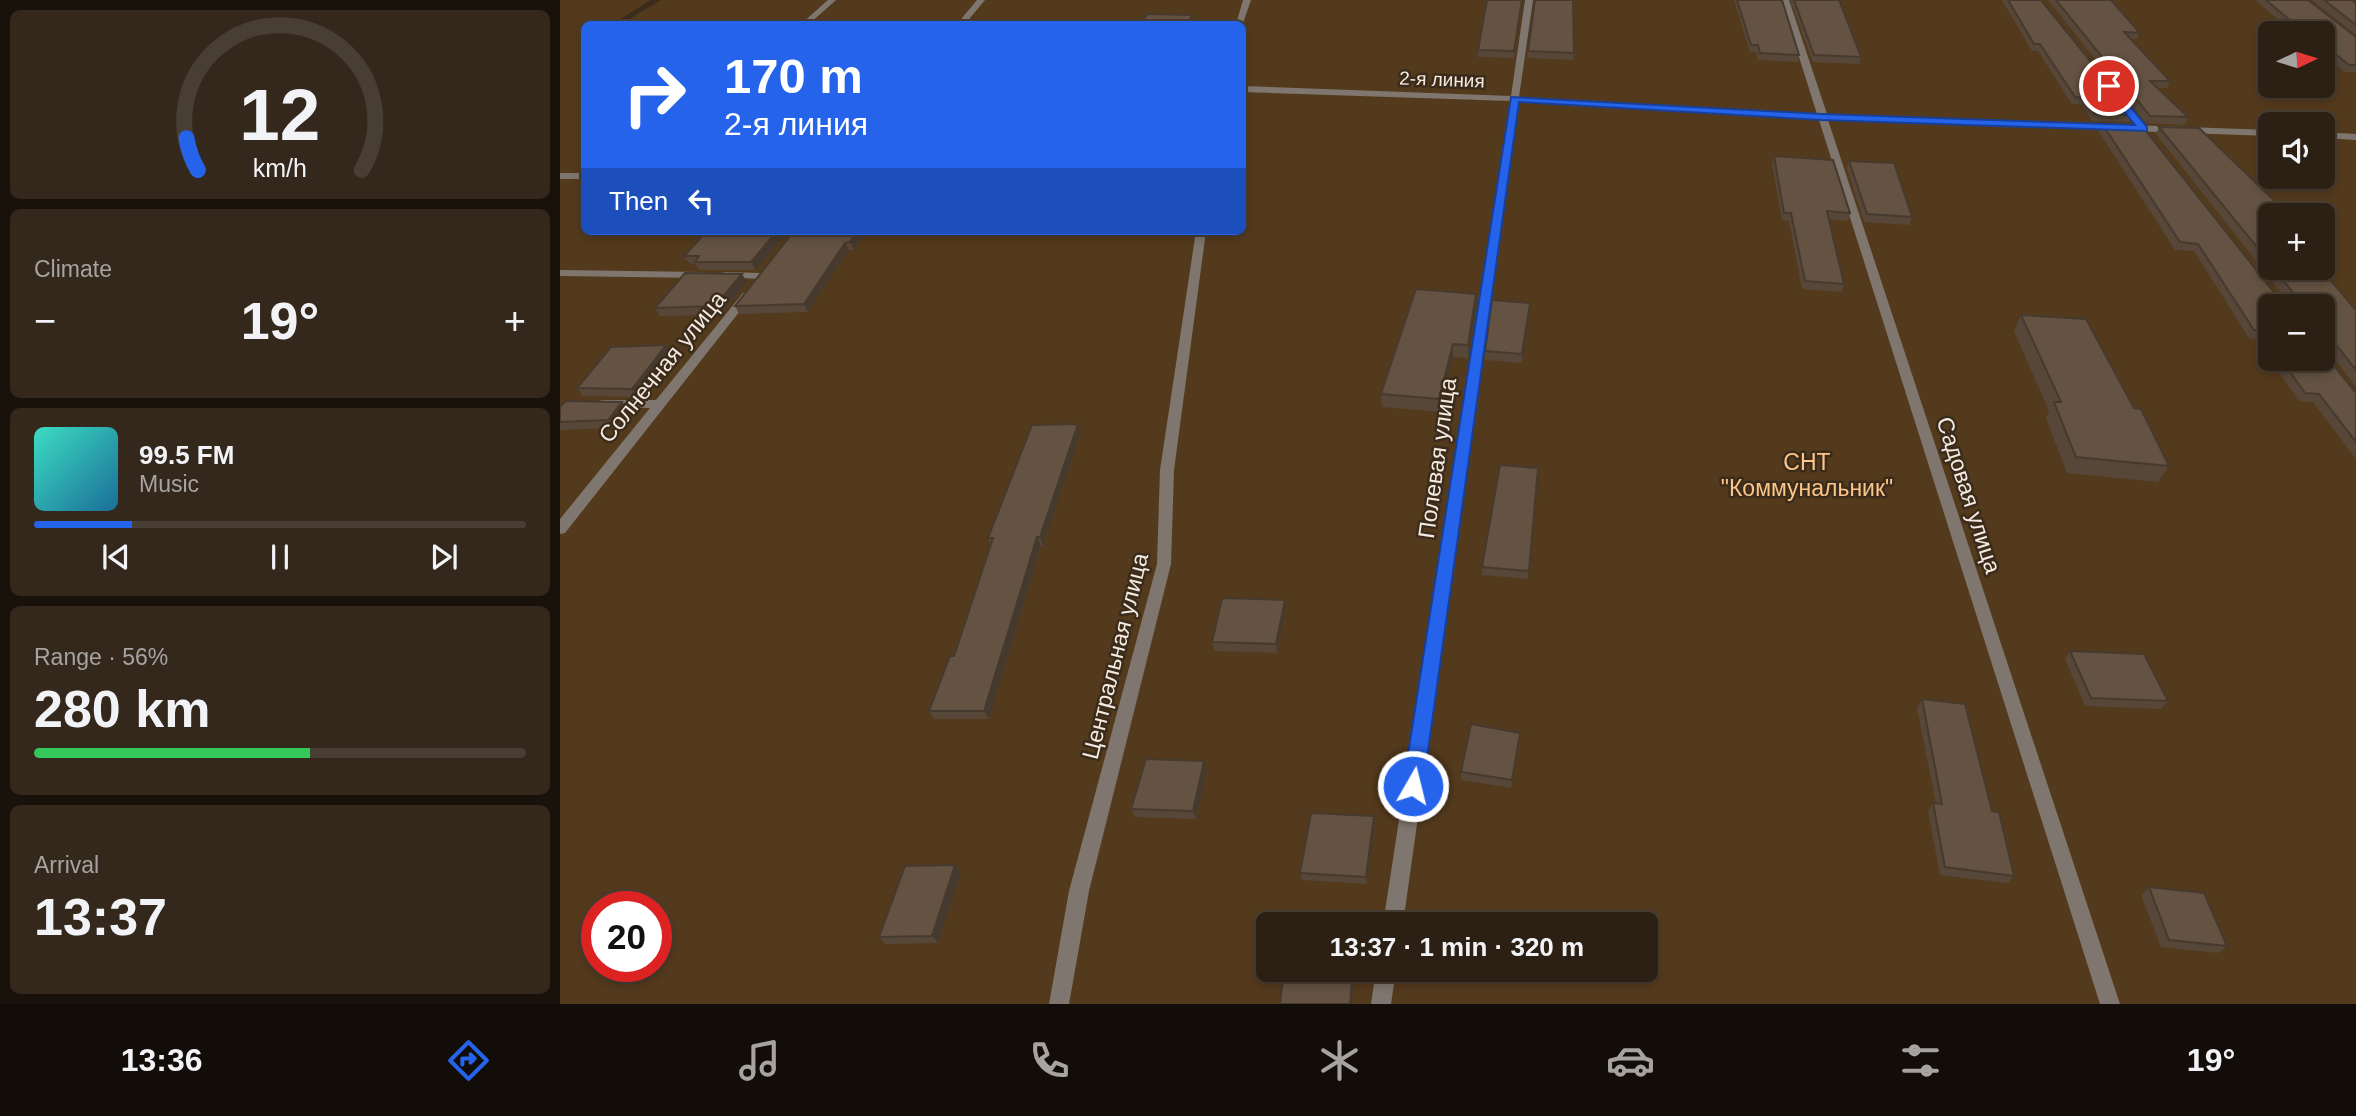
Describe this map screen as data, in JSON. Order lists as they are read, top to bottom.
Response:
{
  "streets": {
    "street": [
      "2-я линия",
      "Солнечная улица",
      "Полевая улица",
      "Садовая улица",
      "Центральная улица"
    ]
  },
  "crossings": [
    ["2-я линия", "Полевая улица"],
    ["2-я линия", "Садовая улица"]
  ],
  "parks": ["СНТ \"Коммунальник\""],
  "north": "right",
  "page": {
    "map_buttons": ["+", "−"],
    "turn": ["170 m", "2-я линия"],
    "then": "Then",
    "tile": [
      "Climate",
      ["Range · 56%", "280 km"],
      ["Arrival", "13:37"]
    ],
    "heat": ["−", "19°", "+"],
    "song": ["99.5 FM", "Music"],
    "limit": "20",
    "trip": "13:37 · 1 min · 320 m",
    "tabs": ["13:36", "19°"],
    "gauge": ["12", "km/h"]
  }
}
